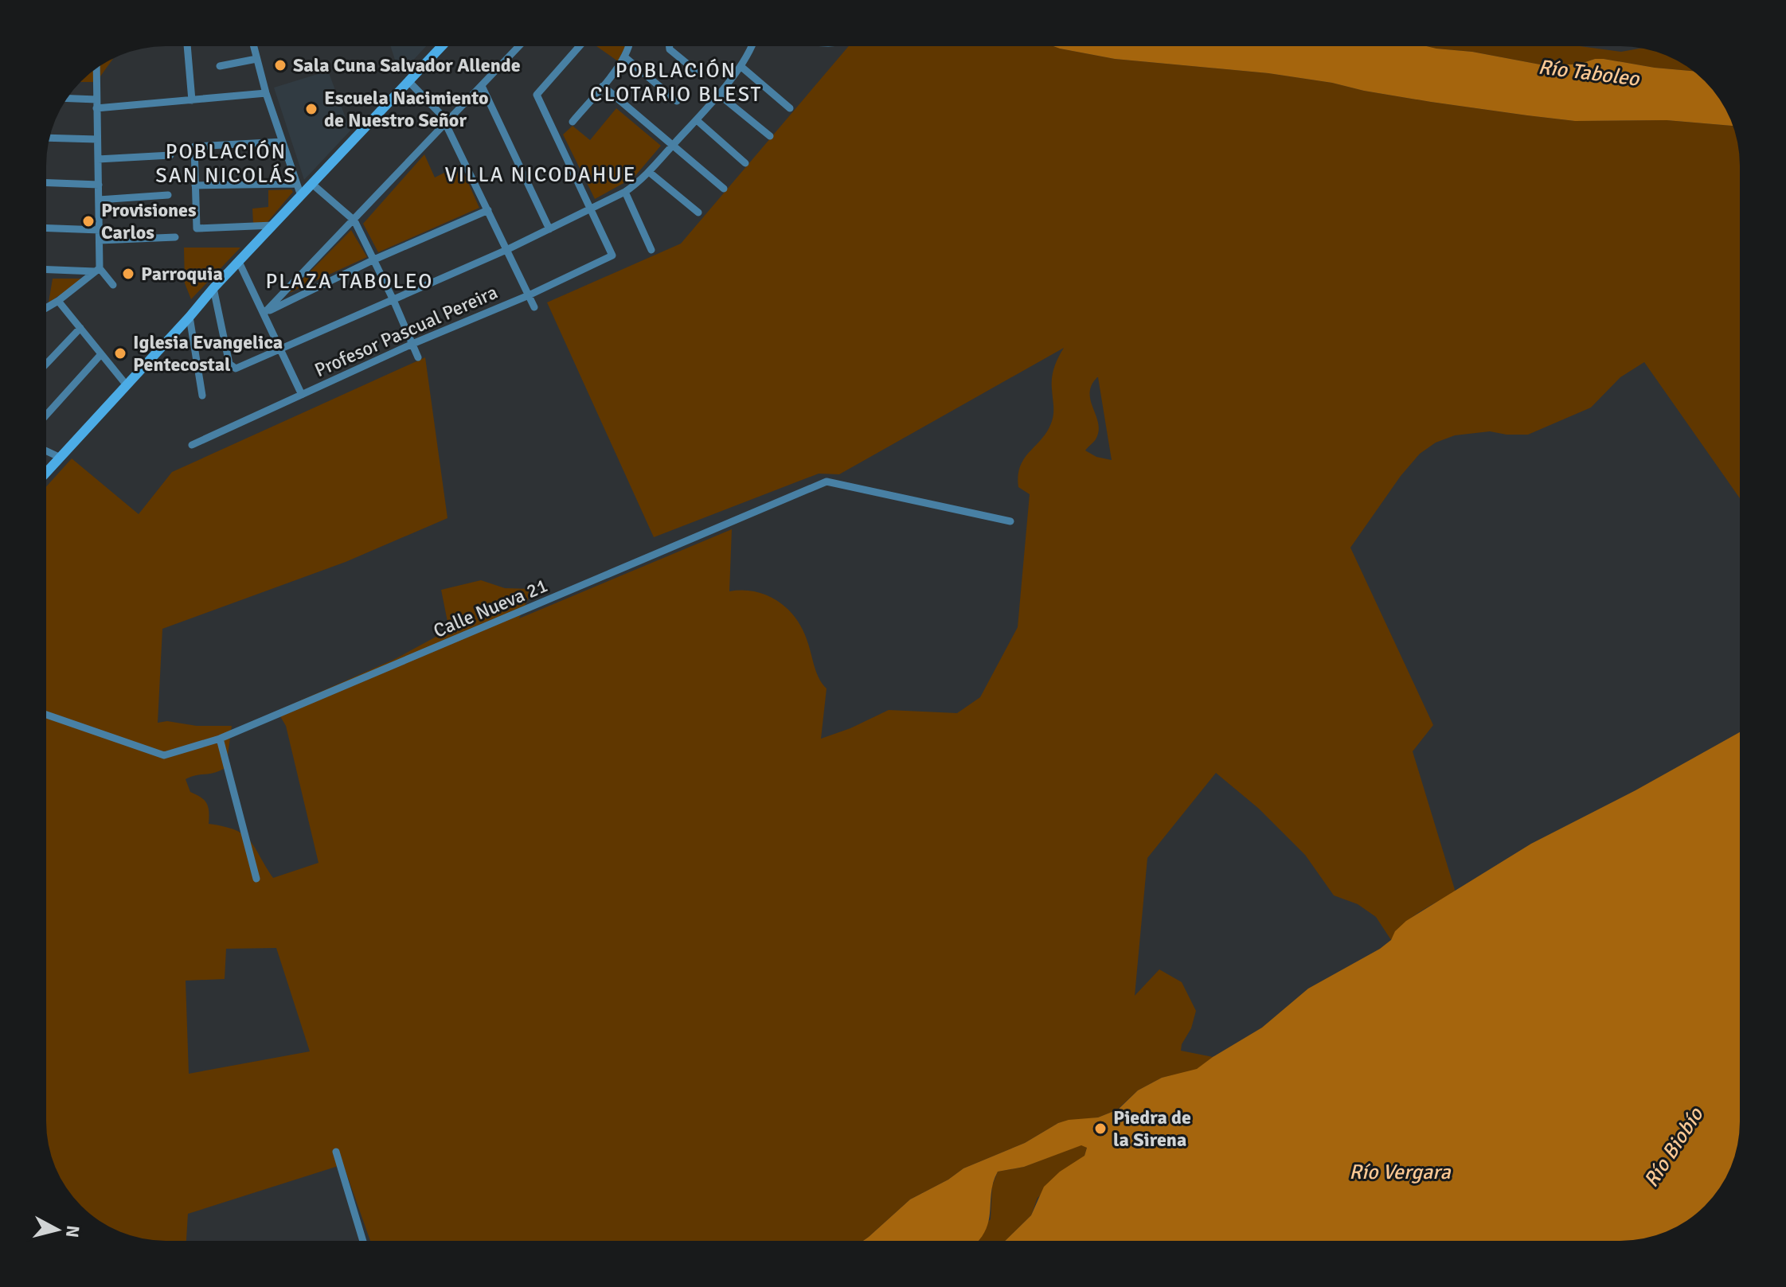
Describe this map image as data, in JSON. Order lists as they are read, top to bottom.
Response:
{
  "streets": {
    "street": ["Profesor Pascual Pereira", "Calle Nueva 21"]
  },
  "districts": [
    "POBLACIÓN CLOTARIO BLEST",
    "POBLACIÓN SAN NICOLÁS",
    "VILLA NICODAHUE",
    "PLAZA TABOLEO"
  ],
  "water": ["Río Taboleo", "Río Biobío", "Río Vergara"],
  "places": [
    "Sala Cuna Salvador Allende",
    "Escuela Nacimiento de Nuestro Señor",
    "Provisiones Carlos",
    "Parroquia",
    "Iglesia Evangelica Pentecostal",
    "Piedra de la Sirena"
  ],
  "north": "right"
}
